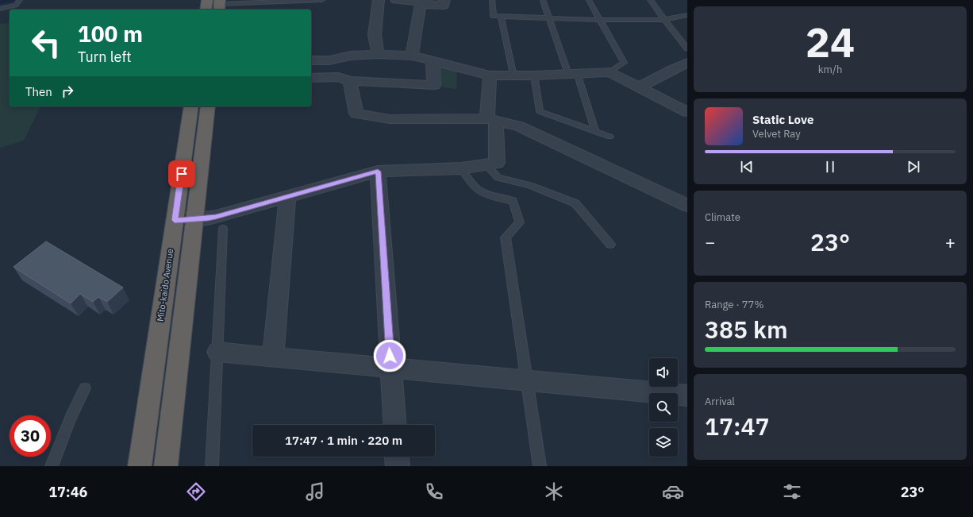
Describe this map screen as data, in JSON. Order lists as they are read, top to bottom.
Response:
{
  "streets": {
    "highway": ["Mito-kaido Avenue"]
  },
  "page": {
    "tile": [
      ["24", "km/h"],
      "Climate",
      ["Range · 77%", "385 km"],
      ["Arrival", "17:47"]
    ],
    "turn": ["100 m", "Turn left"],
    "then": "Then",
    "song": ["Static Love", "Velvet Ray"],
    "heat": ["−", "23°", "+"],
    "limit": "30",
    "trip": "17:47 · 1 min · 220 m",
    "tabs": ["17:46", "23°"]
  }
}
